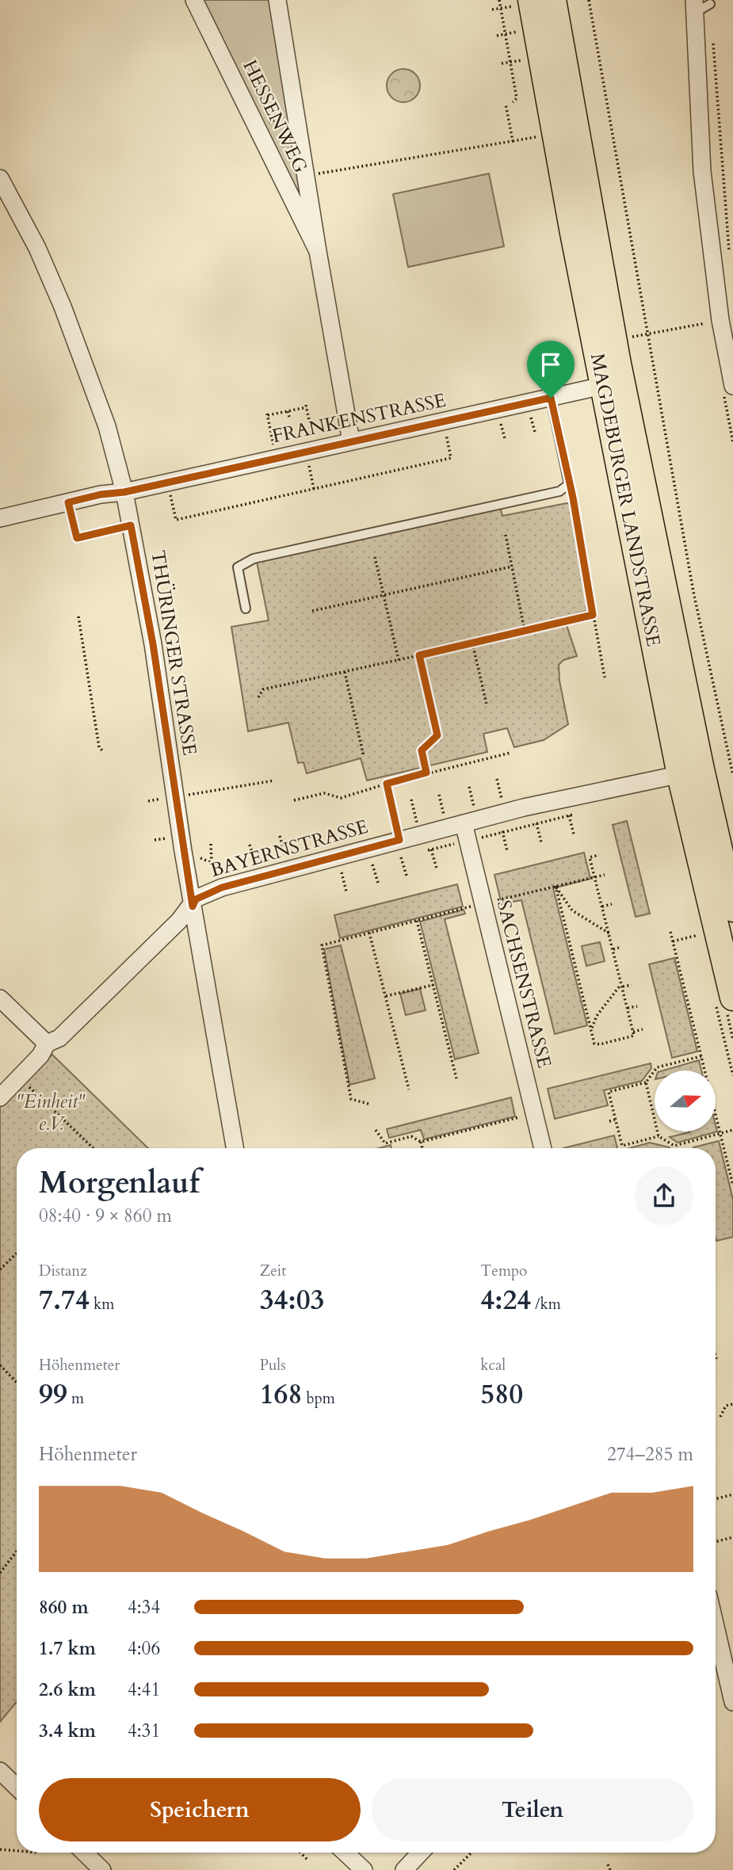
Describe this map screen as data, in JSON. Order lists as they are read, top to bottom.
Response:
{
  "streets": {
    "main road": ["MAGDEBURGER LANDSTRASSE"],
    "street": [
      "HESSENWEG",
      "FRANKENSTRASSE",
      "THÜRINGER STRASSE",
      "BAYERNSTRASSE",
      "SACHSENSTRASSE"
    ]
  },
  "crossings": [
    ["HESSENWEG", "FRANKENSTRASSE"],
    ["FRANKENSTRASSE", "MAGDEBURGER LANDSTRASSE"],
    ["FRANKENSTRASSE", "THÜRINGER STRASSE"],
    ["MAGDEBURGER LANDSTRASSE", "BAYERNSTRASSE"],
    ["THÜRINGER STRASSE", "BAYERNSTRASSE"],
    ["BAYERNSTRASSE", "SACHSENSTRASSE"]
  ],
  "parks": ["\"Einheit\" e.V."],
  "north": "right",
  "page": {
    "heading": ["Morgenlauf", "08:40 · 9 × 860 m"],
    "stats": [
      ["Distanz", "7.74 km"],
      ["Zeit", "34:03"],
      ["Tempo", "4:24 /km"],
      ["Höhenmeter", "99 m"],
      ["Puls", "168 bpm"],
      ["kcal", "580"]
    ],
    "chart": ["Höhenmeter", "274–285 m"],
    "list": [
      {
        "name": "860 m",
        "note": "4:34"
      },
      {
        "name": "1.7 km",
        "note": "4:06"
      },
      {
        "name": "2.6 km",
        "note": "4:41"
      },
      {
        "name": "3.4 km",
        "note": "4:31"
      }
    ],
    "buttons": ["Speichern", "Teilen"]
  }
}
